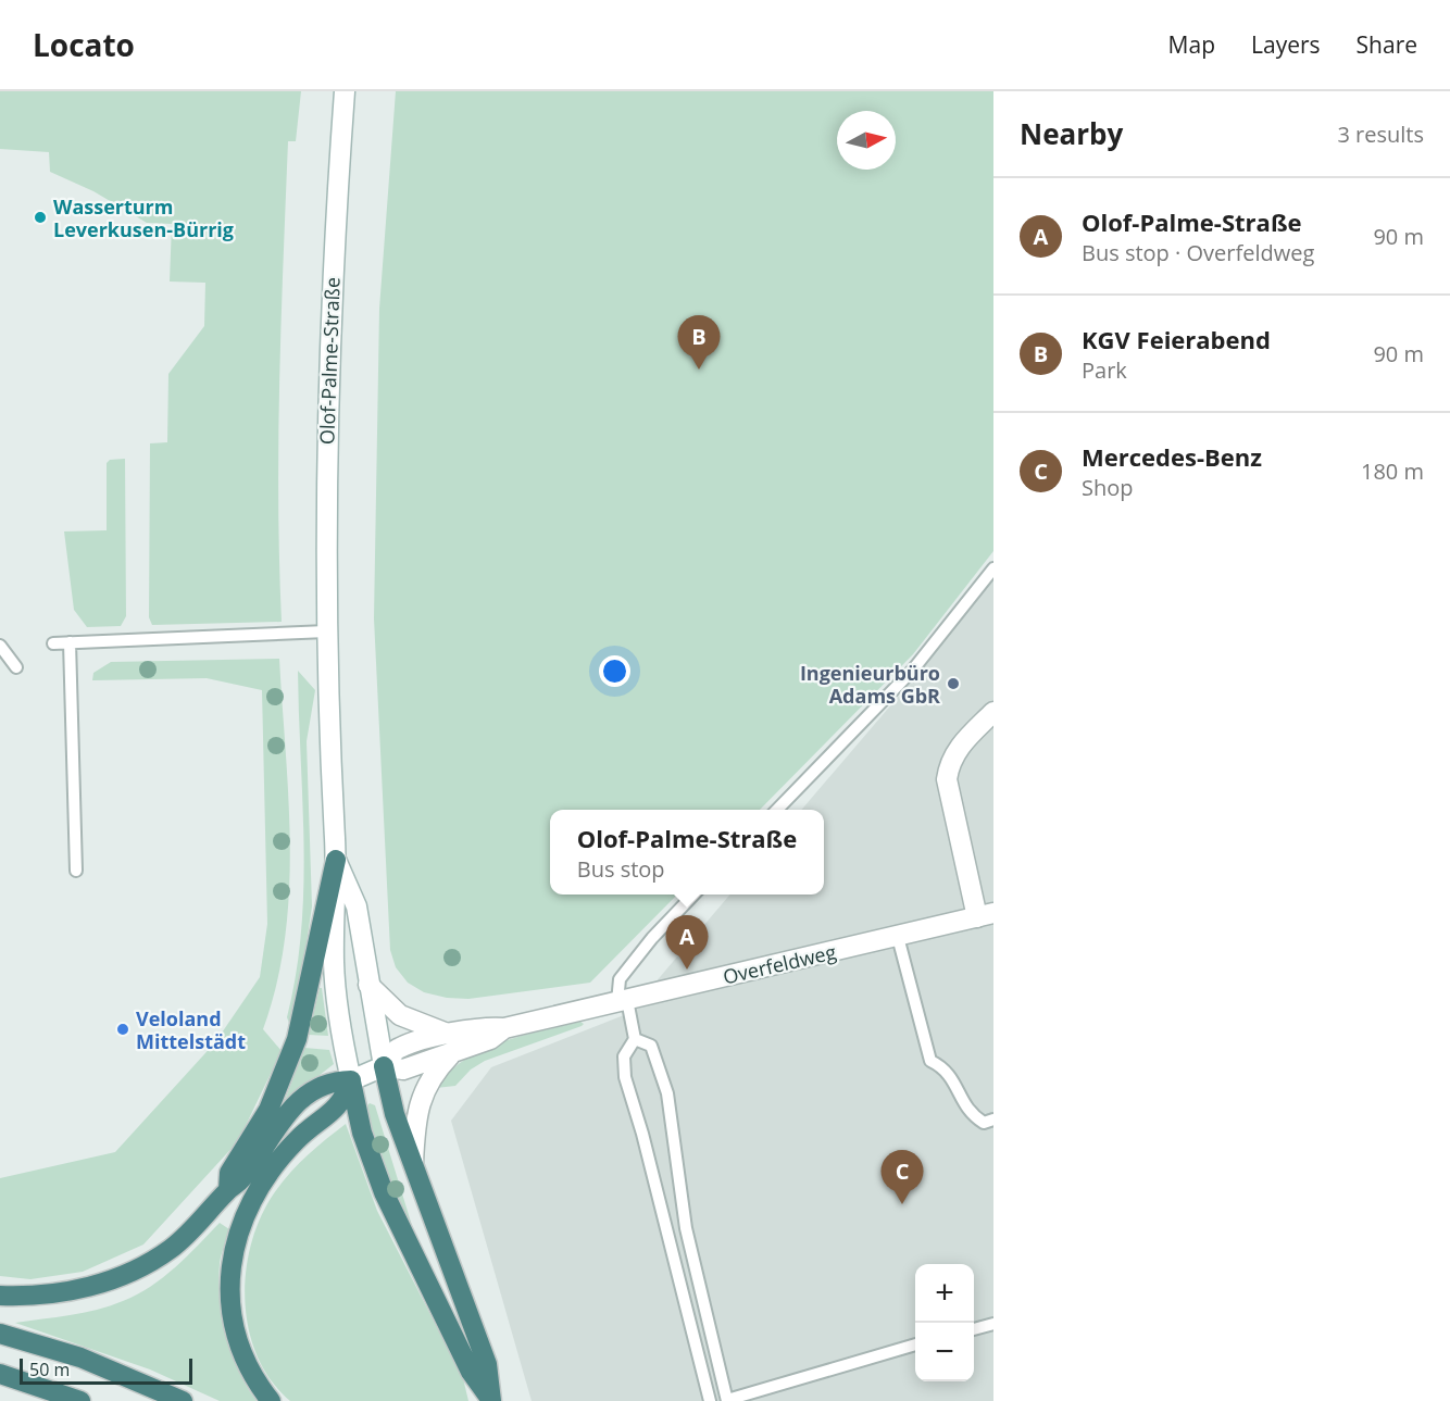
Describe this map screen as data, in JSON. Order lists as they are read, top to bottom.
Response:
{
  "streets": {
    "main road": ["Olof-Palme-Straße", "Overfeldweg"]
  },
  "crossings": [
    ["Olof-Palme-Straße", "Overfeldweg"]
  ],
  "places": ["Wasserturm Leverkusen-Bürrig", "Ingenieurbüro Adams GbR", "Veloland Mittelstädt"],
  "scale_bar": "50 m",
  "north": "right",
  "page": {
    "header": "Locato",
    "nav": ["Map", "Layers", "Share"],
    "heading": ["Nearby", "3 results"],
    "list": [
      {
        "mark": "A",
        "name": "Olof-Palme-Straße",
        "note": "Bus stop · Overfeldweg",
        "value": "90 m"
      },
      {
        "mark": "B",
        "name": "KGV Feierabend",
        "note": "Park",
        "value": "90 m"
      },
      {
        "mark": "C",
        "name": "Mercedes-Benz",
        "note": "Shop",
        "value": "180 m"
      }
    ],
    "pins": ["B", "A", "C"],
    "popup": ["Olof-Palme-Straße", "Bus stop"],
    "map_buttons": ["+", "−"],
    "scale": "50 m"
  }
}
